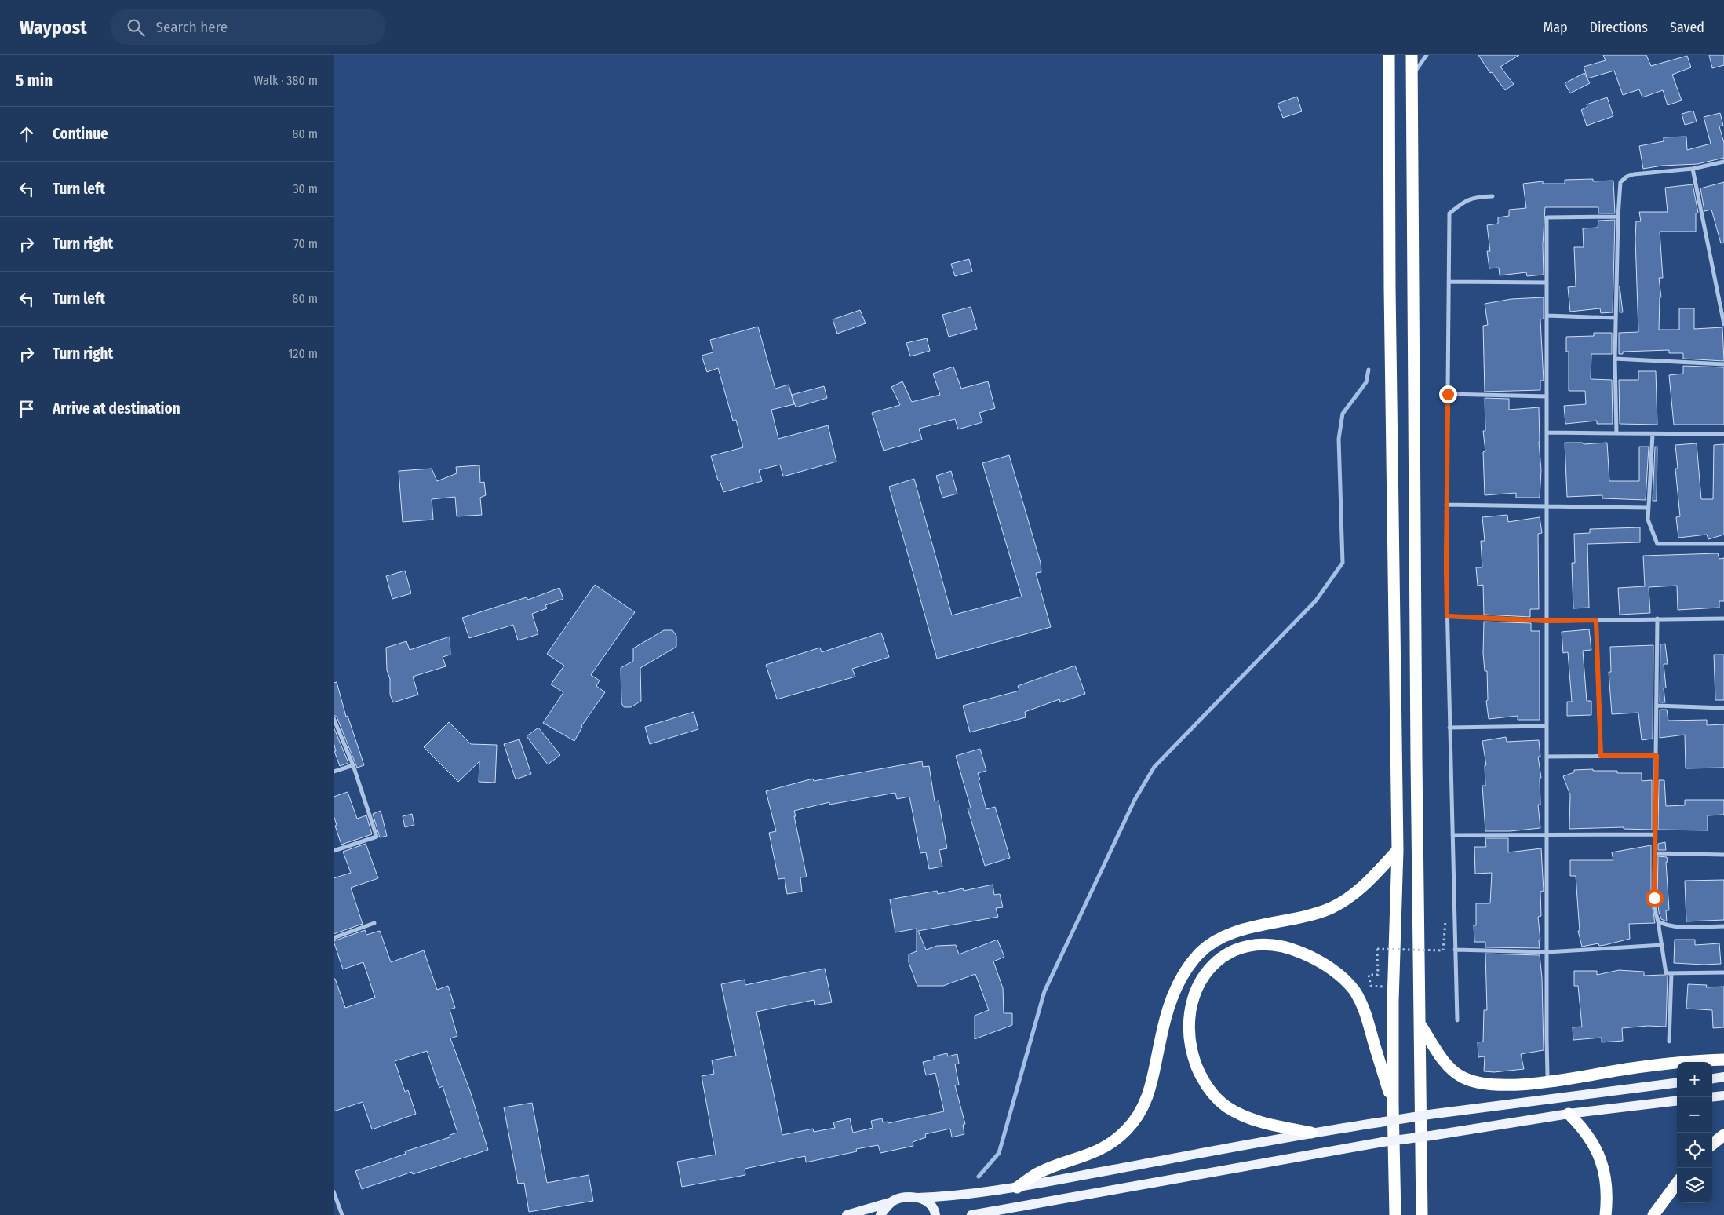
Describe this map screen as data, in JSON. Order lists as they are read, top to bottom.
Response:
{
  "page": {
    "header": "Waypost",
    "search": "Search here",
    "nav": ["Map", "Directions", "Saved"],
    "heading": ["5 min", "Walk · 380 m"],
    "list": [
      ["Continue", "80 m"],
      ["Turn left", "30 m"],
      ["Turn right", "70 m"],
      ["Turn left", "80 m"],
      ["Turn right", "120 m"],
      "Arrive at destination"
    ],
    "map_buttons": ["+", "−"]
  }
}
